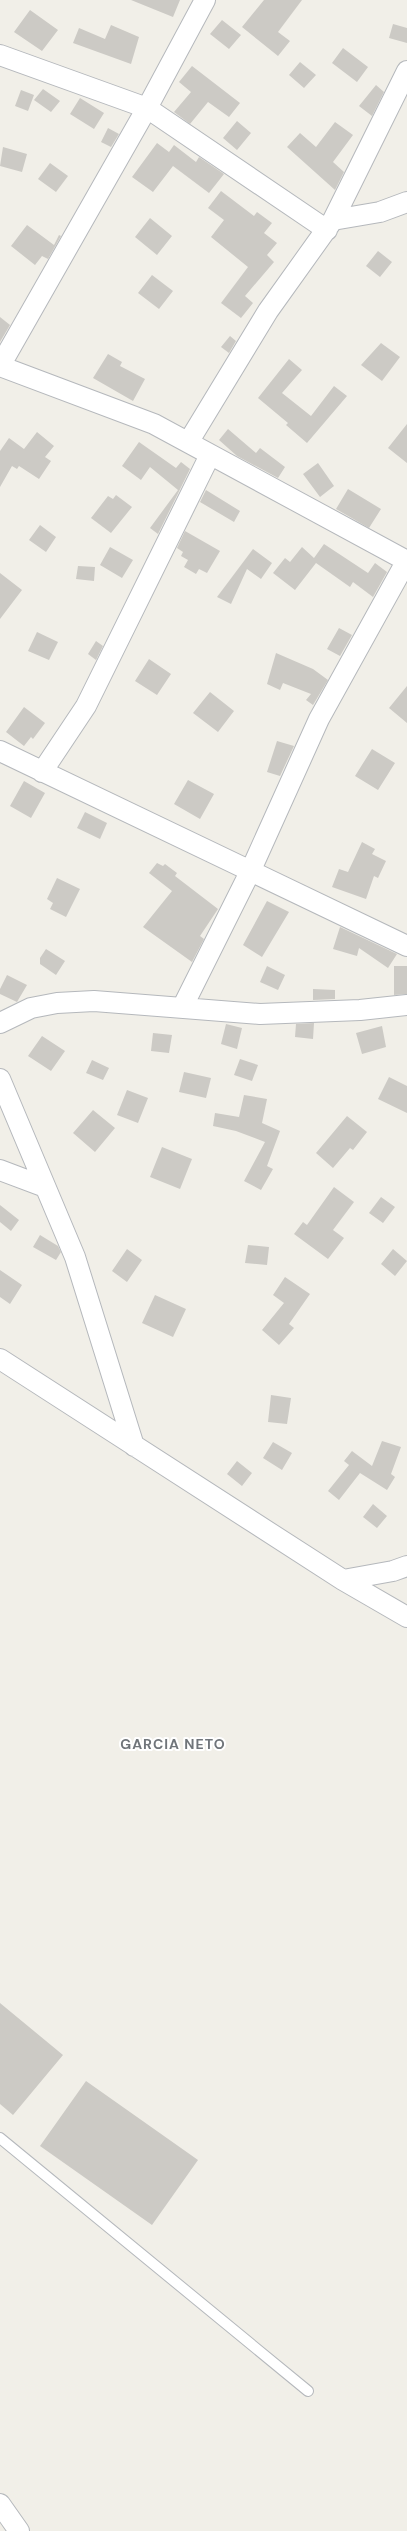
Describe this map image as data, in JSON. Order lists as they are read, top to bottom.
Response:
{
  "districts": ["GARCIA NETO"]
}
